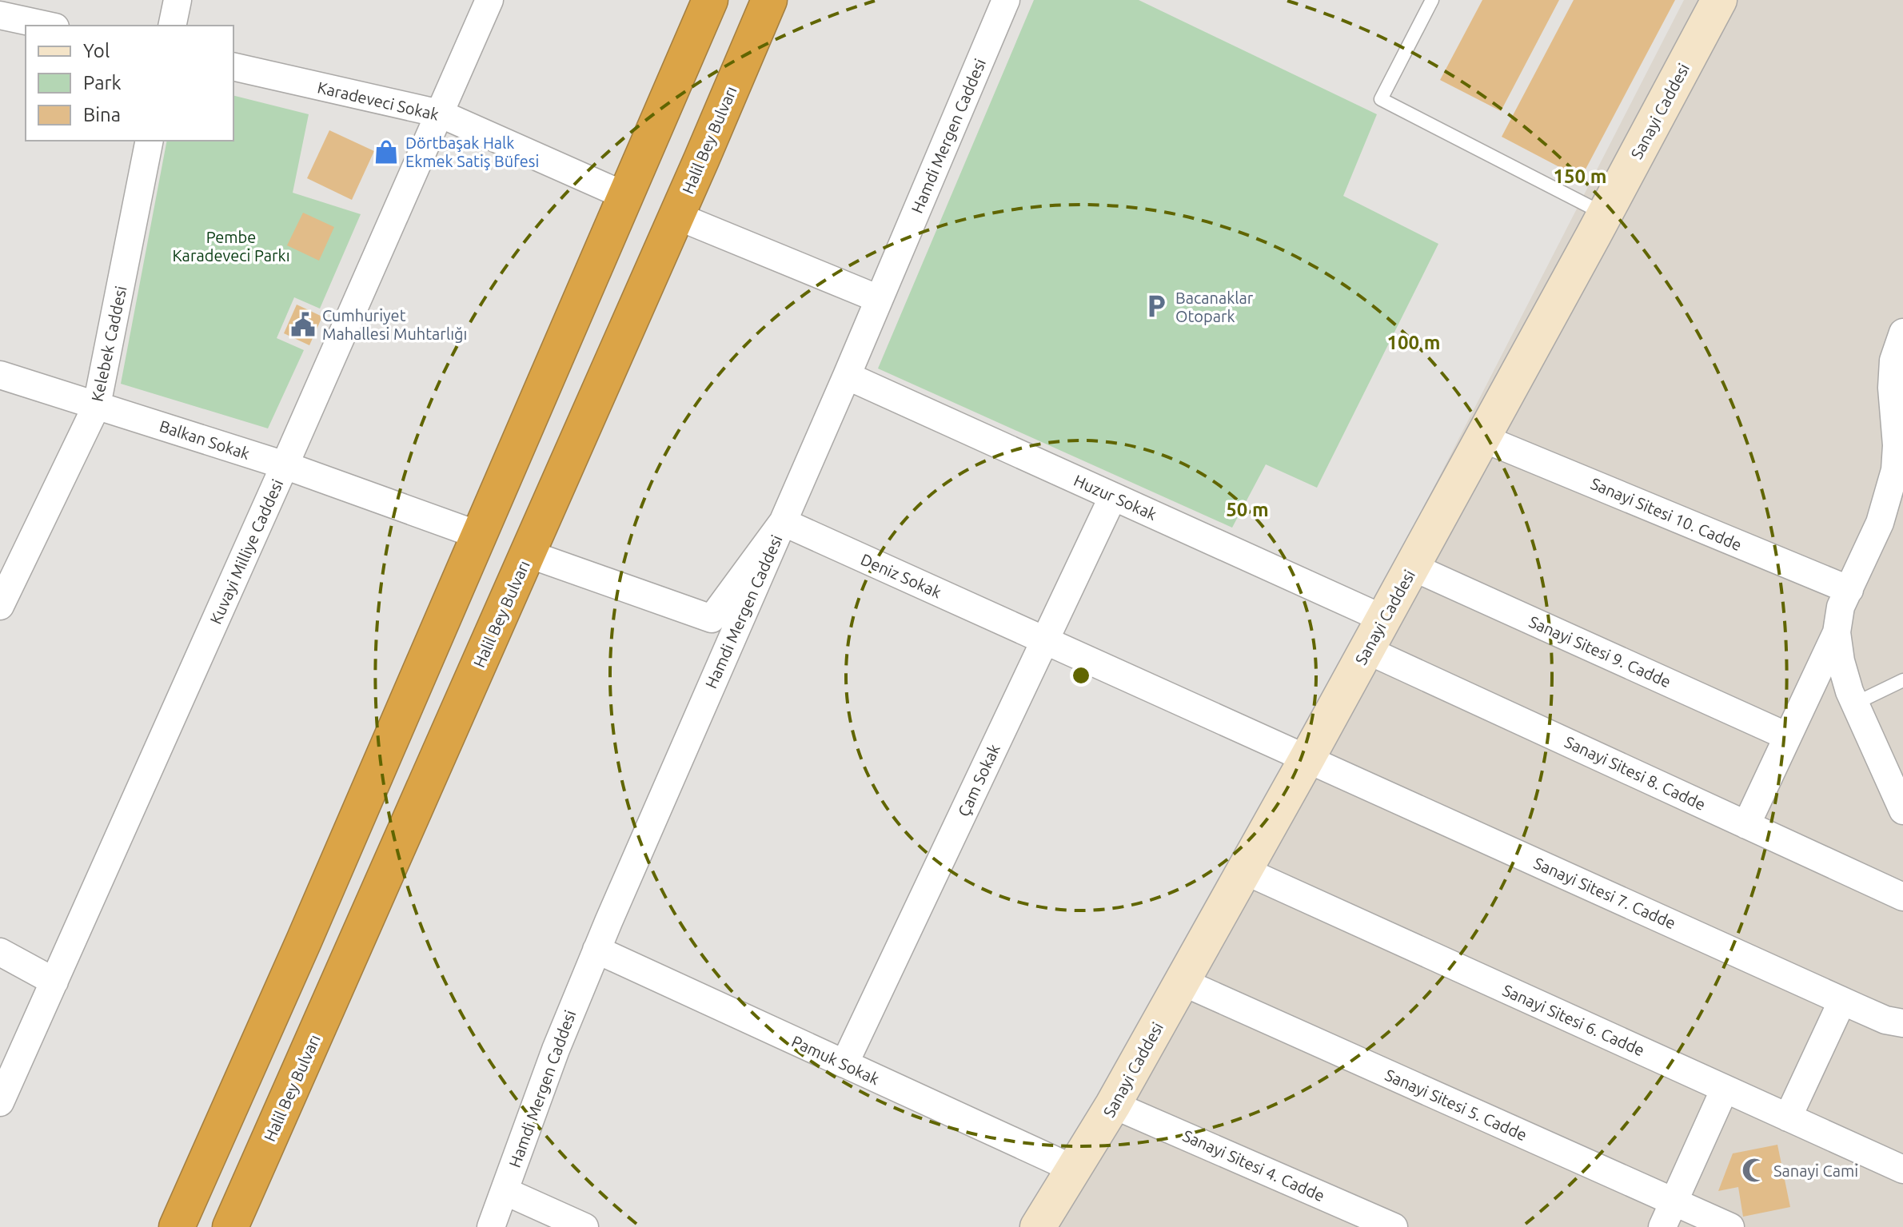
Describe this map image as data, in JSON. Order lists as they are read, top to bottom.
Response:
{
  "streets": {
    "highway": ["Halil Bey Bulvarı"],
    "street": [
      "Karadeveci Sokak",
      "Sanayi Caddesi",
      "Hamdi Mergen Caddesi",
      "Kelebek Caddesi",
      "Balkan Sokak",
      "Huzur Sokak",
      "Sanayi Sitesi 10. Cadde",
      "Kuvayi Milliye Caddesi",
      "Deniz Sokak",
      "Sanayi Sitesi 9. Cadde",
      "Sanayi Sitesi 8. Cadde",
      "Çam Sokak",
      "Sanayi Sitesi 7. Cadde",
      "Sanayi Sitesi 6. Cadde",
      "Pamuk Sokak",
      "Sanayi Sitesi 5. Cadde",
      "Sanayi Sitesi 4. Cadde"
    ]
  },
  "crossings": [
    ["Karadeveci Sokak", "Kuvayi Milliye Caddesi"],
    ["Sanayi Caddesi", "Huzur Sokak"],
    ["Sanayi Caddesi", "Sanayi Sitesi 10. Cadde"],
    ["Sanayi Caddesi", "Deniz Sokak"],
    ["Sanayi Caddesi", "Sanayi Sitesi 9. Cadde"],
    ["Sanayi Caddesi", "Sanayi Sitesi 8. Cadde"],
    ["Sanayi Caddesi", "Sanayi Sitesi 7. Cadde"],
    ["Sanayi Caddesi", "Sanayi Sitesi 6. Cadde"],
    ["Sanayi Caddesi", "Pamuk Sokak"],
    ["Sanayi Caddesi", "Sanayi Sitesi 5. Cadde"],
    ["Sanayi Caddesi", "Sanayi Sitesi 4. Cadde"],
    ["Hamdi Mergen Caddesi", "Huzur Sokak"],
    ["Hamdi Mergen Caddesi", "Deniz Sokak"],
    ["Hamdi Mergen Caddesi", "Pamuk Sokak"],
    ["Kelebek Caddesi", "Balkan Sokak"],
    ["Balkan Sokak", "Kuvayi Milliye Caddesi"],
    ["Huzur Sokak", "Çam Sokak"],
    ["Deniz Sokak", "Çam Sokak"],
    ["Deniz Sokak", "Sanayi Sitesi 7. Cadde"],
    ["Çam Sokak", "Pamuk Sokak"]
  ],
  "parks": ["Pembe Karadeveci Parkı"],
  "places": {
    "shop": ["Dörtbaşak Halk Ekmek Satiş Büfesi"],
    "parking": ["Bacanaklar Otopark"],
    "public building": ["Cumhuriyet Mahallesi Muhtarlığı"],
    "mosque": ["Sanayi Cami"]
  },
  "legend": ["Yol", "Park", "Bina"],
  "rings": ["150 m", "100 m", "50 m"]
}
